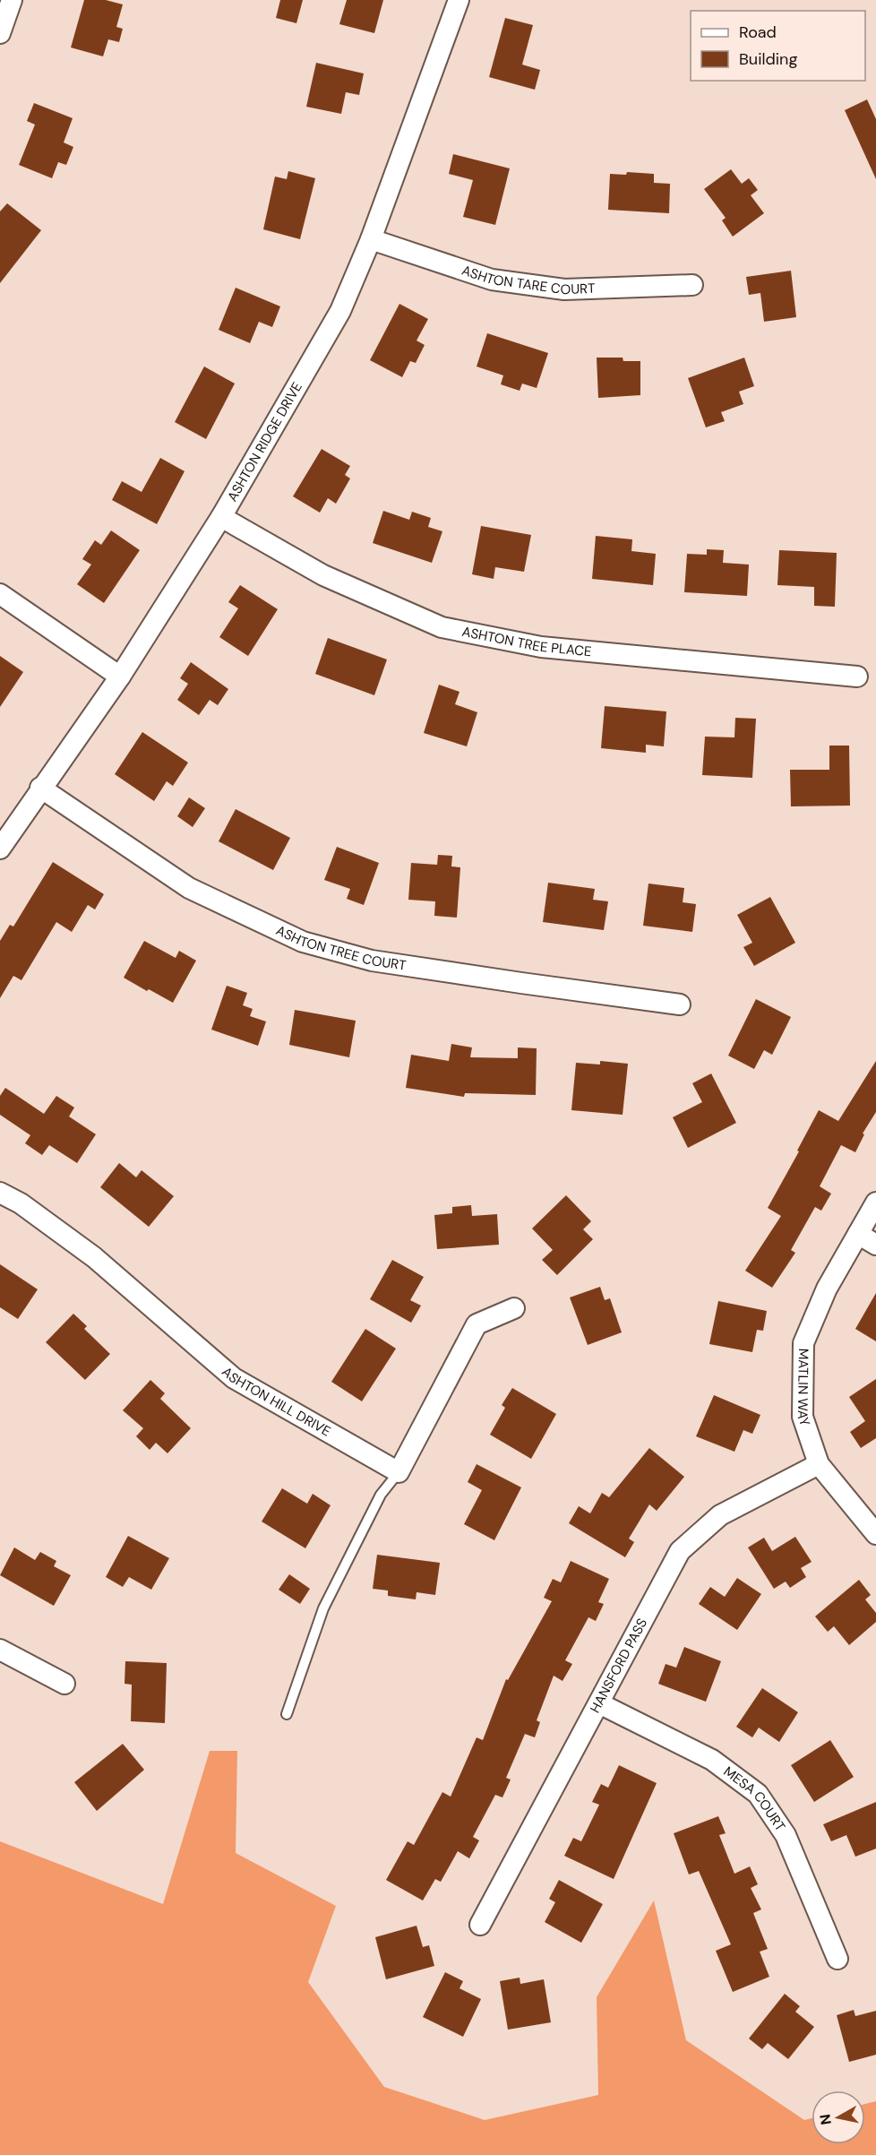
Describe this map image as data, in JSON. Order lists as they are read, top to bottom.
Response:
{
  "streets": {
    "street": [
      "ASHTON TARE COURT",
      "ASHTON RIDGE DRIVE",
      "ASHTON TREE PLACE",
      "ASHTON TREE COURT",
      "MATLIN WAY",
      "ASHTON HILL DRIVE",
      "HANSFORD PASS",
      "MESA COURT"
    ]
  },
  "crossings": [
    ["ASHTON TARE COURT", "ASHTON RIDGE DRIVE"],
    ["ASHTON RIDGE DRIVE", "ASHTON TREE PLACE"],
    ["ASHTON RIDGE DRIVE", "ASHTON TREE COURT"],
    ["MATLIN WAY", "HANSFORD PASS"],
    ["HANSFORD PASS", "MESA COURT"]
  ],
  "legend": ["Road", "Building"],
  "north": "left"
}
